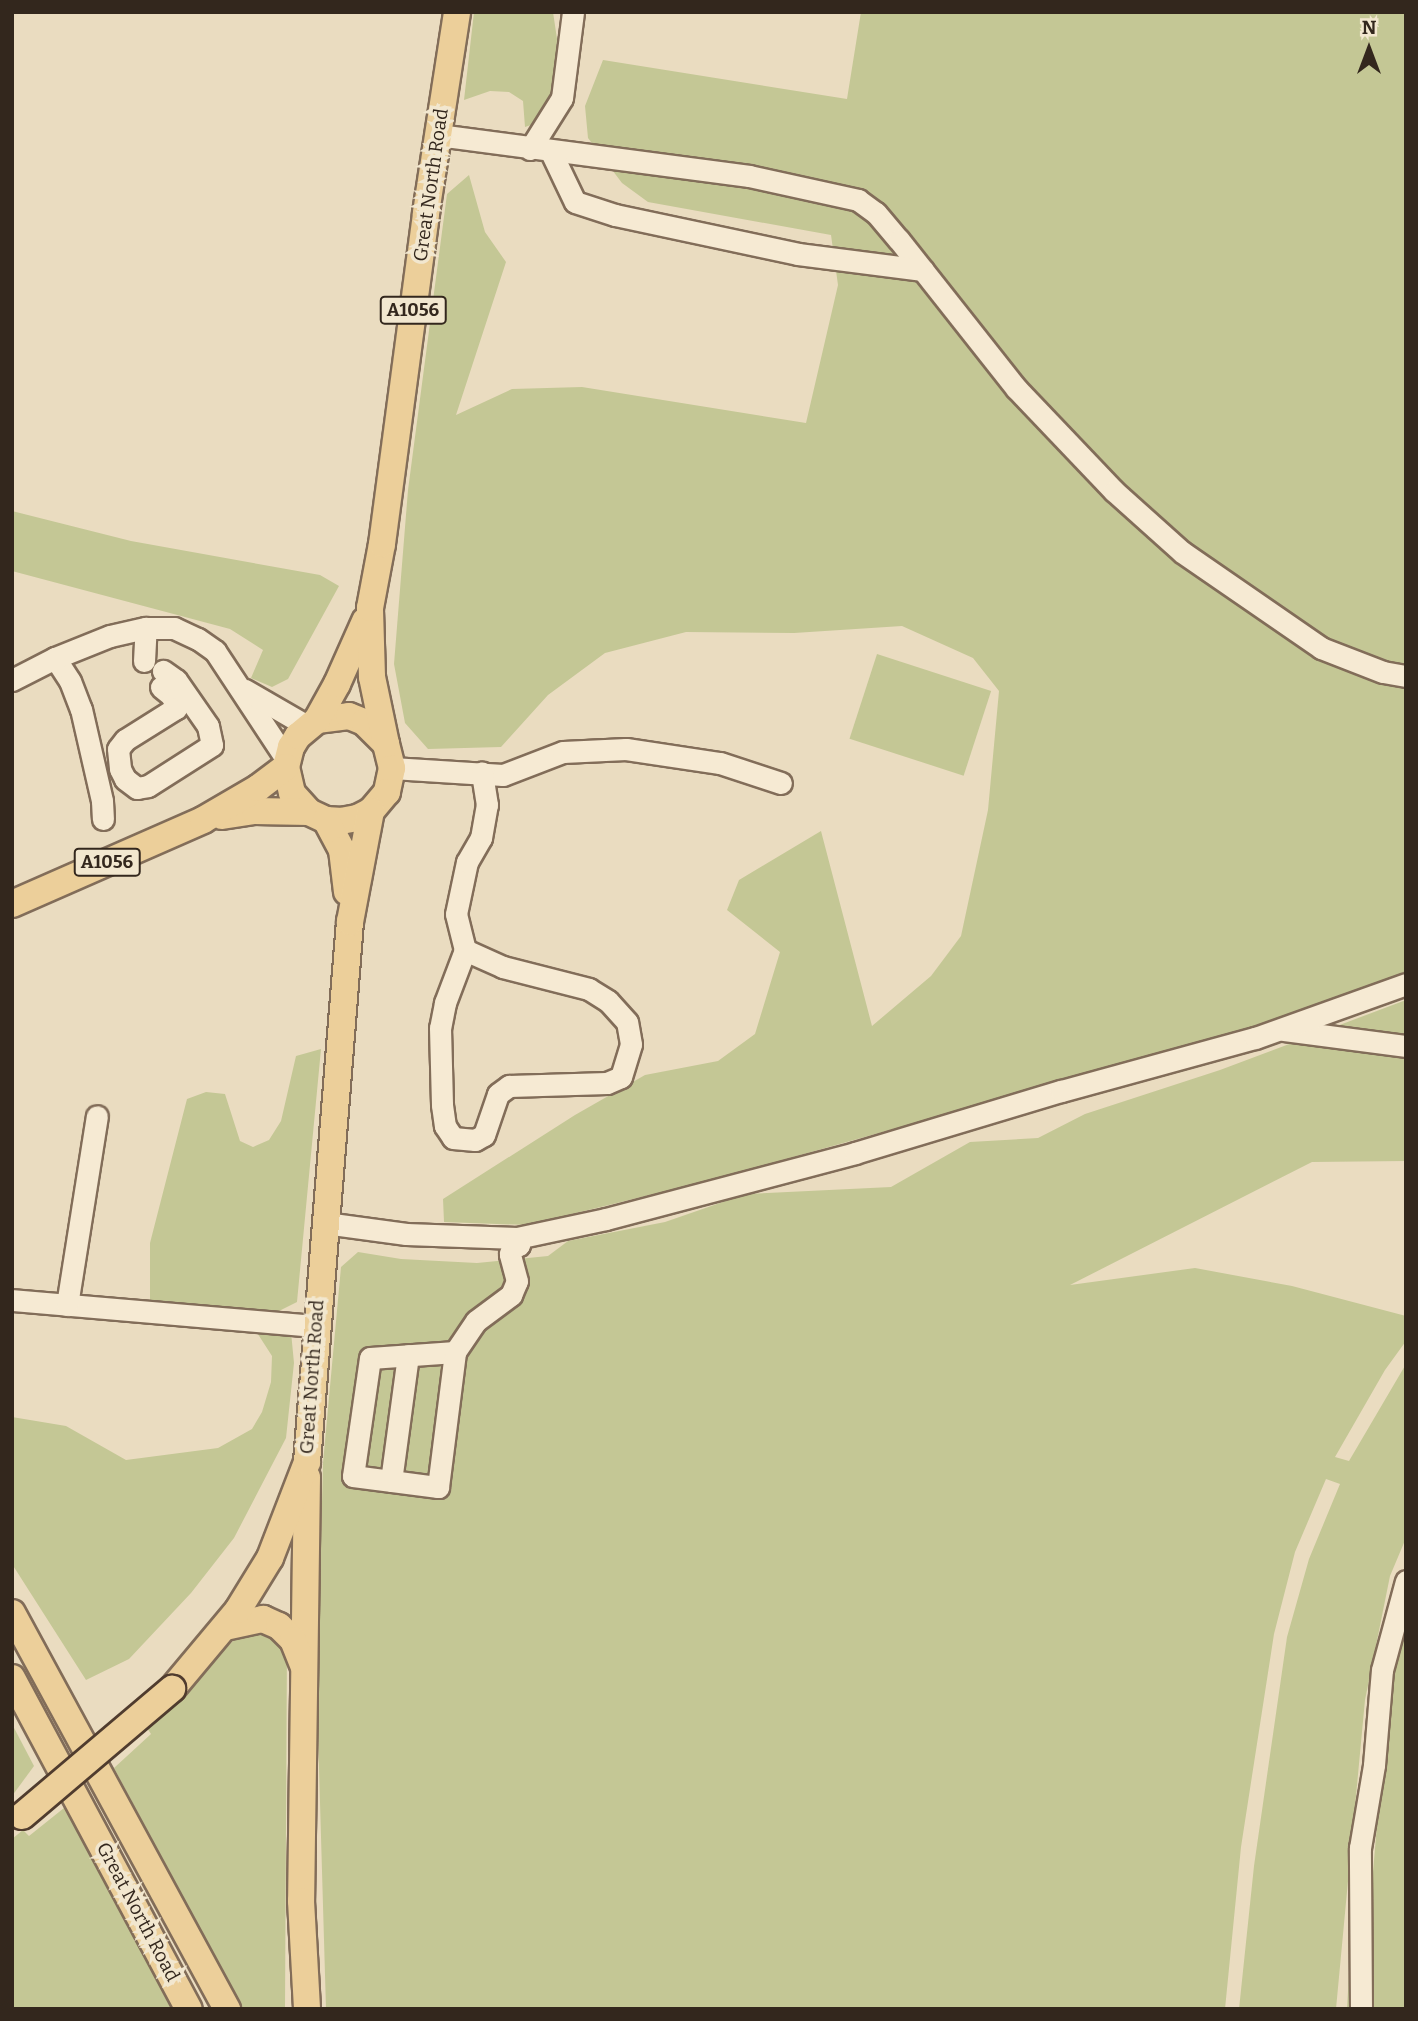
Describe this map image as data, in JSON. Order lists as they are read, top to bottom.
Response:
{
  "streets": {
    "main road": ["Great North Road", "A1056"]
  },
  "crossings": [
    ["Great North Road", "A1056"]
  ],
  "north": "top"
}
